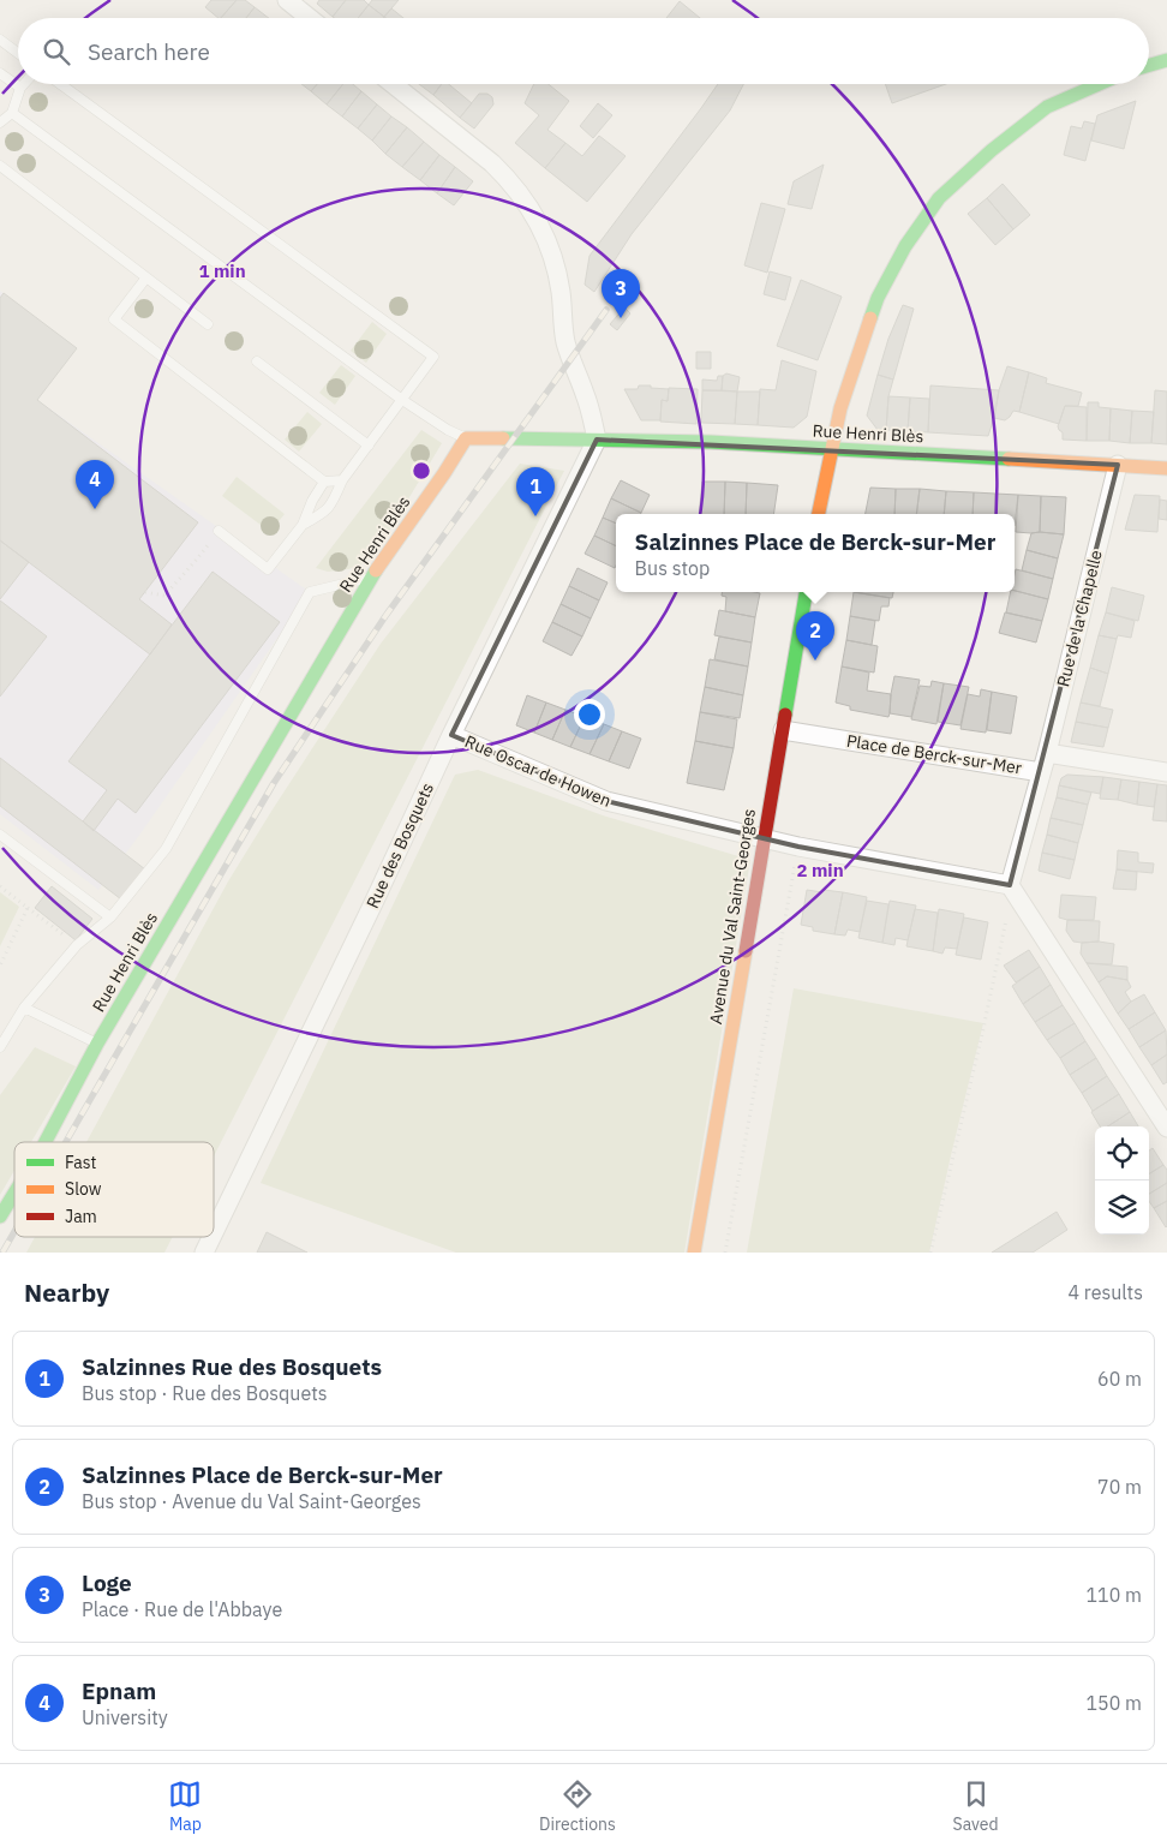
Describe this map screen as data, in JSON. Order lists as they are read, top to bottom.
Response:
{
  "streets": {
    "street": [
      "Rue Henri Blès",
      "Rue de la Chapelle",
      "Place de Berck-sur-Mer",
      "Rue Oscar de Howen",
      "Rue des Bosquets",
      "Avenue du Val Saint-Georges"
    ]
  },
  "crossings": [
    ["Rue Henri Blès", "Rue de la Chapelle"],
    ["Rue Henri Blès", "Rue des Bosquets"],
    ["Rue de la Chapelle", "Place de Berck-sur-Mer"],
    ["Place de Berck-sur-Mer", "Avenue du Val Saint-Georges"],
    ["Rue Oscar de Howen", "Rue des Bosquets"],
    ["Rue Oscar de Howen", "Avenue du Val Saint-Georges"]
  ],
  "legend": ["Fast", "Slow", "Jam"],
  "page": {
    "search": "Search here",
    "pins": [
      "3",
      "4",
      "1",
      "2"
    ],
    "popup": ["Salzinnes Place de Berck-sur-Mer", "Bus stop"],
    "heading": ["Nearby", "4 results"],
    "list": [
      {
        "mark": "1",
        "name": "Salzinnes Rue des Bosquets",
        "note": "Bus stop · Rue des Bosquets",
        "value": "60 m"
      },
      {
        "mark": "2",
        "name": "Salzinnes Place de Berck-sur-Mer",
        "note": "Bus stop · Avenue du Val Saint-Georges",
        "value": "70 m"
      },
      {
        "mark": "3",
        "name": "Loge",
        "note": "Place · Rue de l'Abbaye",
        "value": "110 m"
      },
      {
        "mark": "4",
        "name": "Epnam",
        "note": "University",
        "value": "150 m"
      }
    ],
    "nav": ["Map", "Directions", "Saved"]
  },
  "rings": ["1 min", "2 min"]
}
